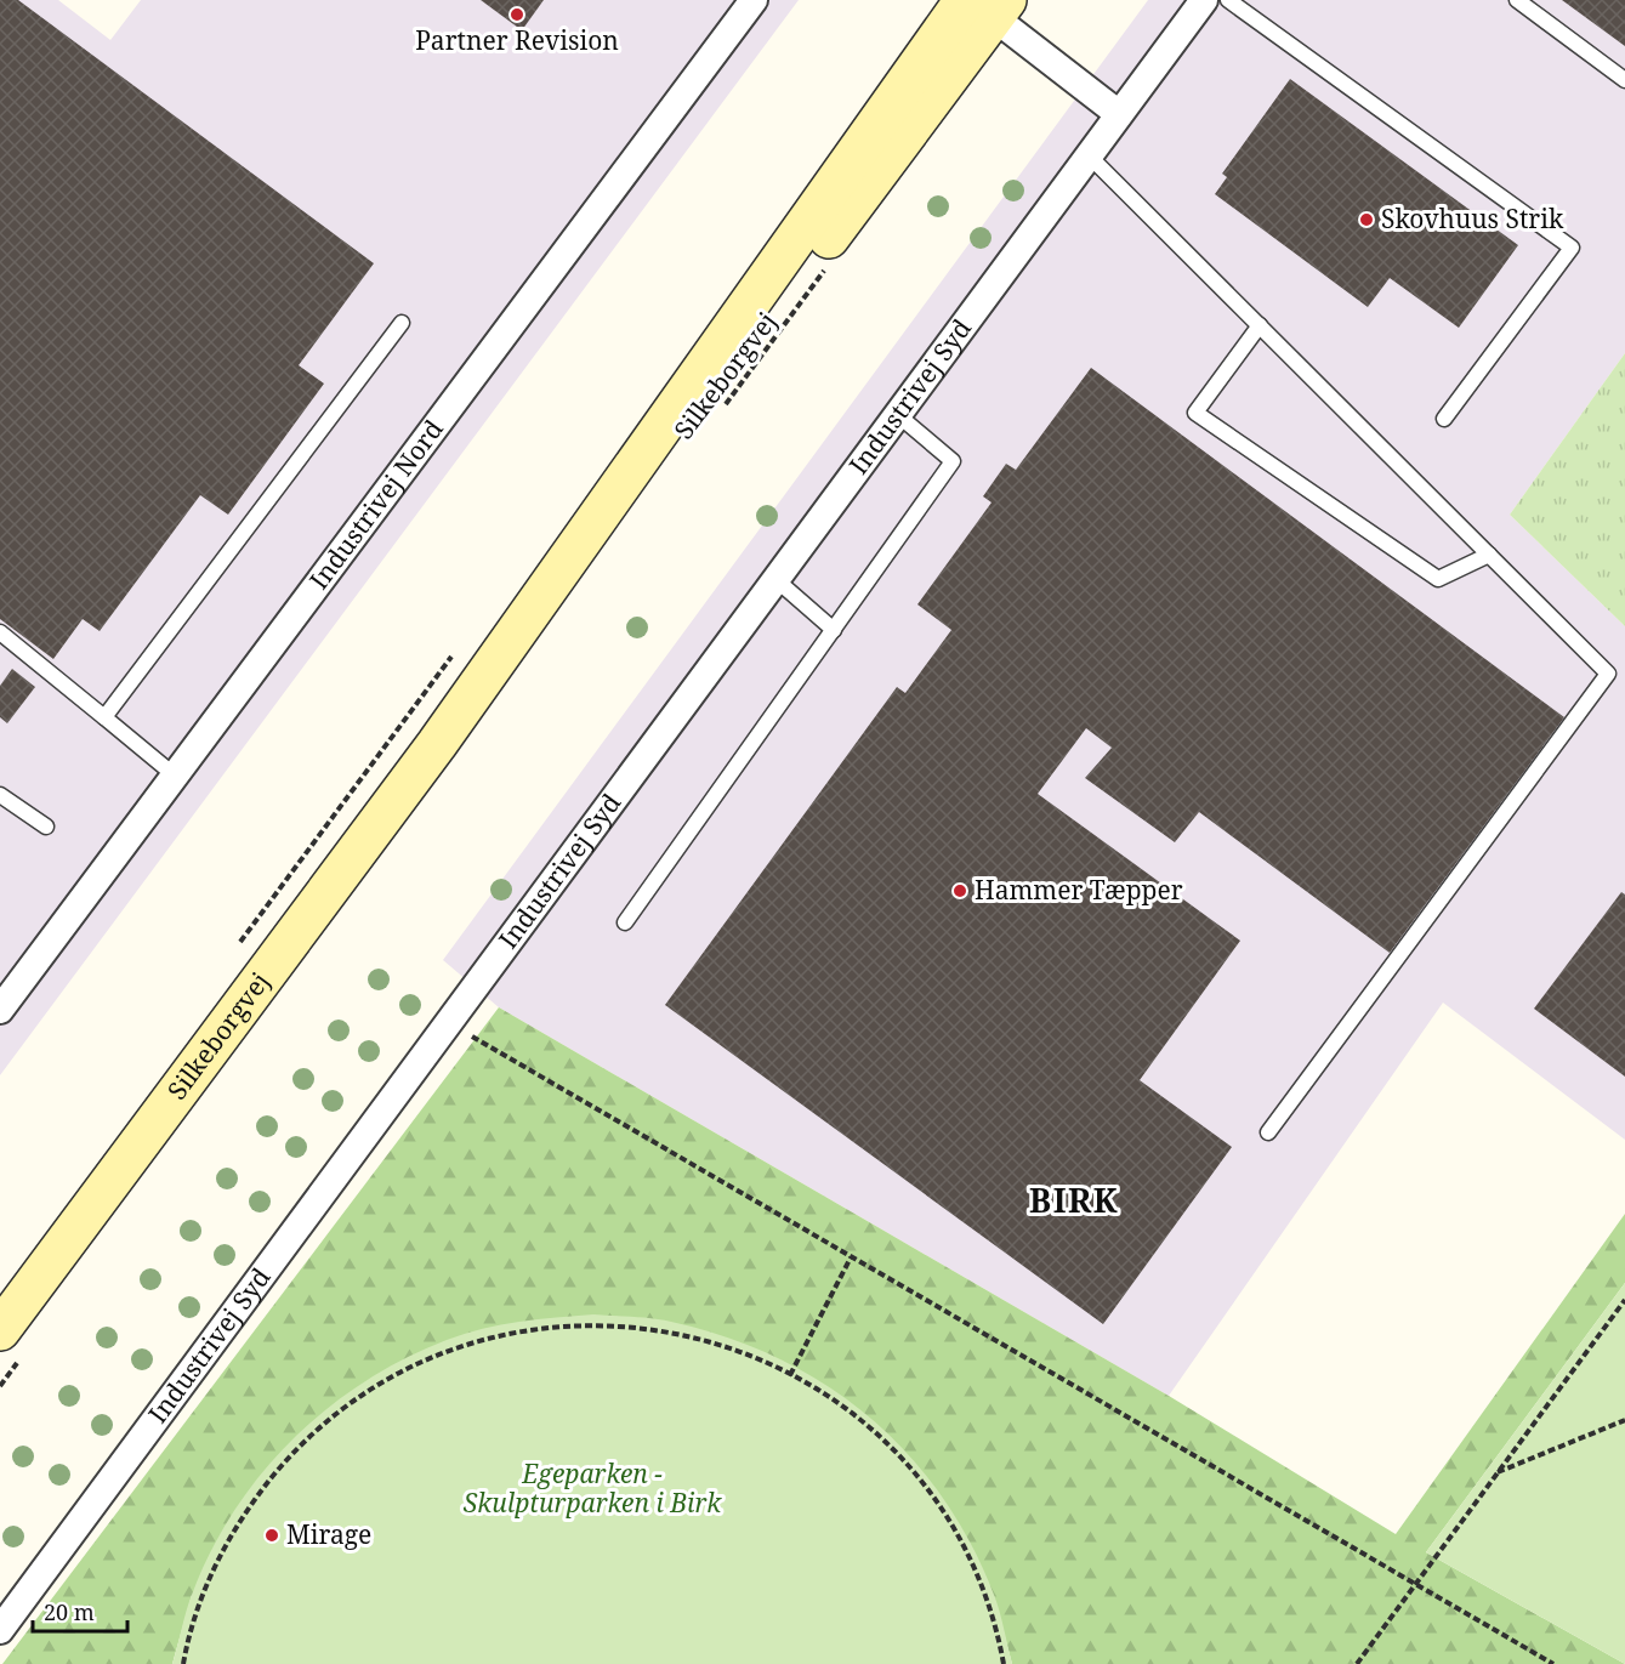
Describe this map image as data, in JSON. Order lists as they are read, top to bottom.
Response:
{
  "streets": {
    "main road": ["Silkeborgvej"],
    "street": ["Industrivej Syd", "Industrivej Nord"]
  },
  "districts": ["BIRK"],
  "parks": ["Egeparken - Skulpturparken i Birk"],
  "places": [
    "Partner Revision",
    "Skovhuus Strik",
    "Hammer Tæpper",
    "Mirage"
  ],
  "scale_bar": "20 m"
}
